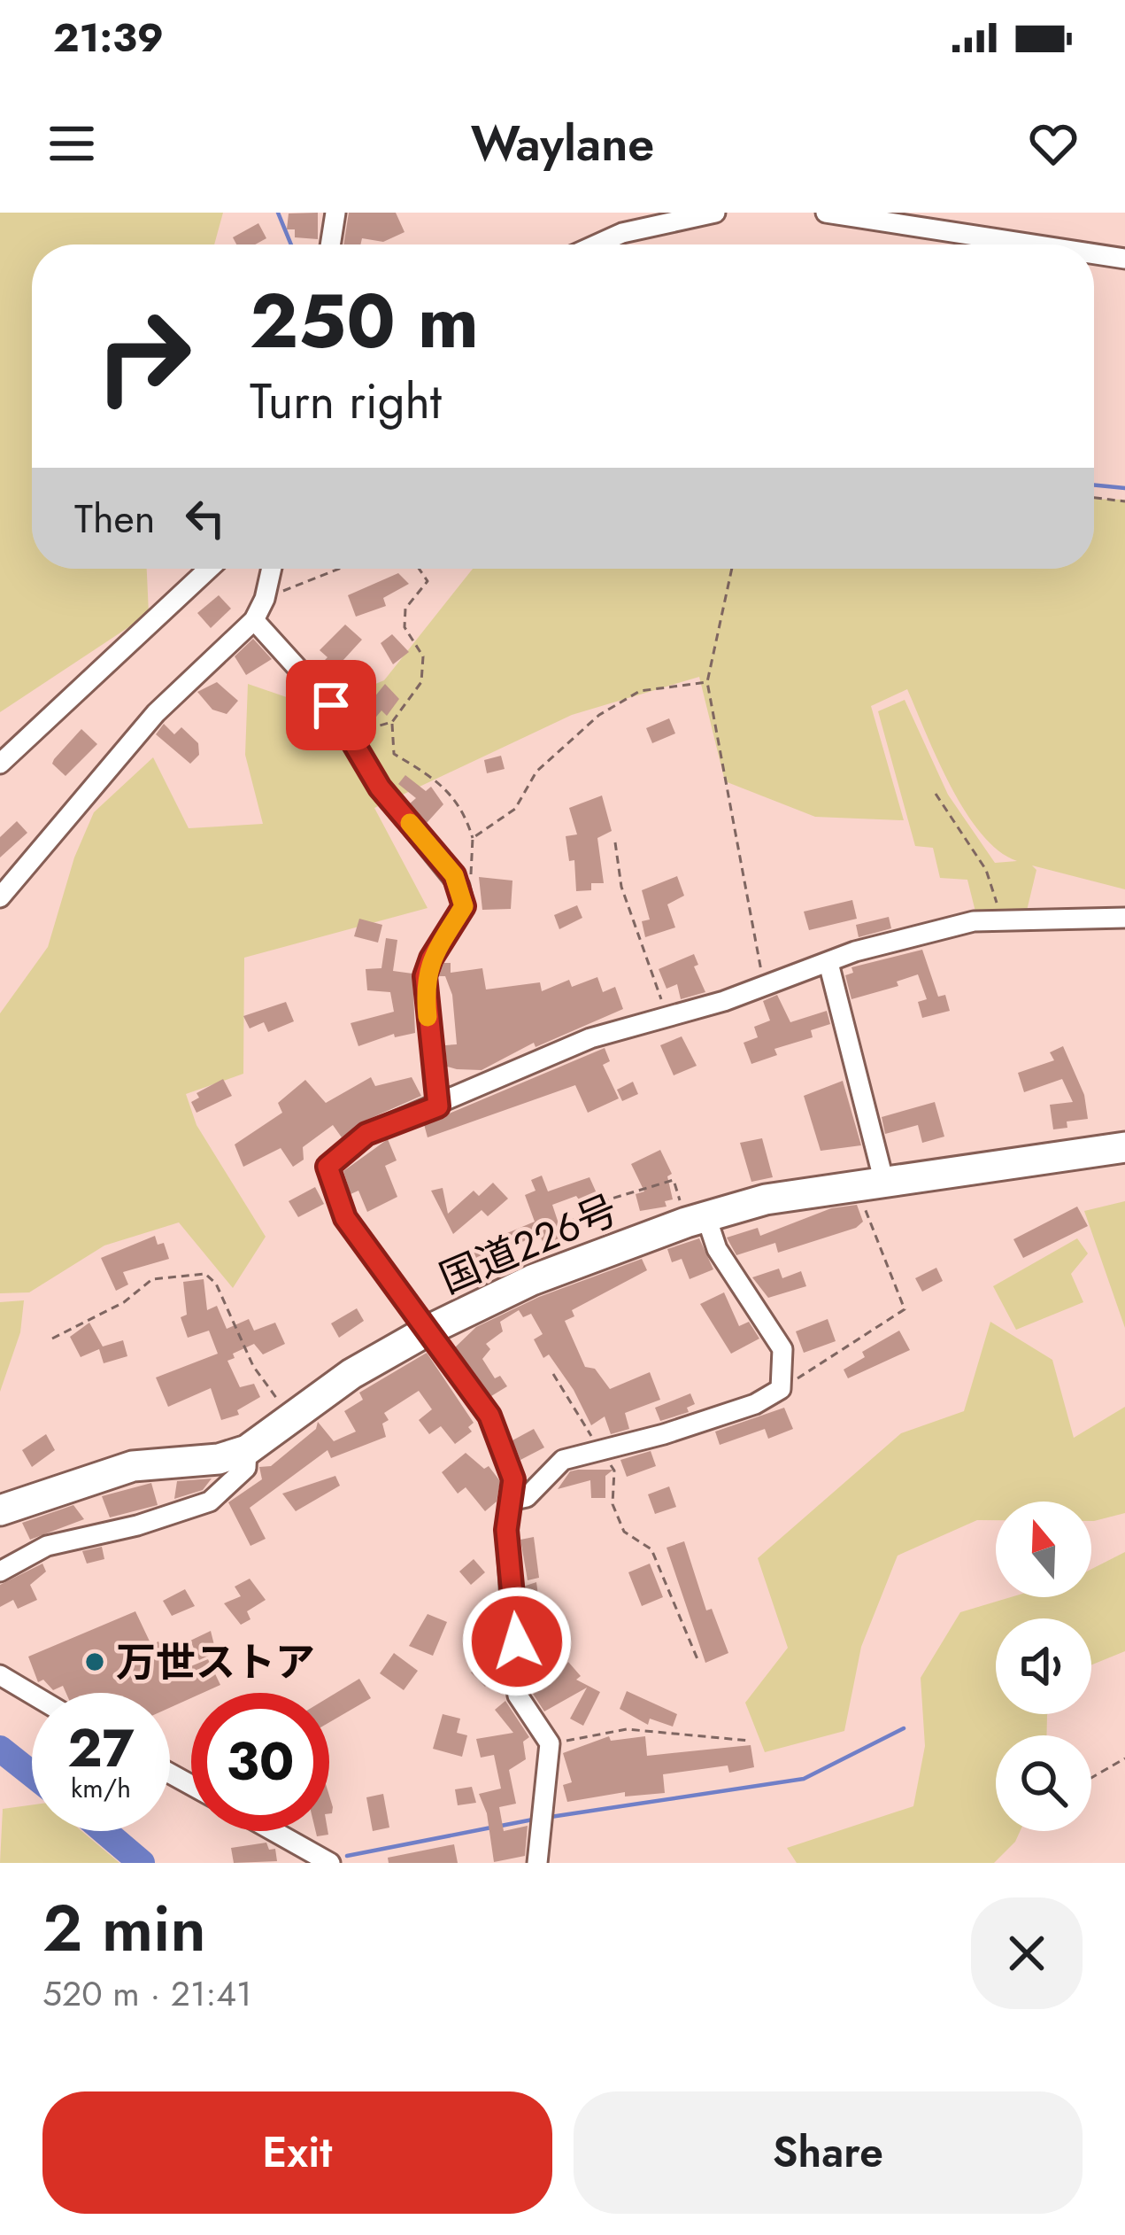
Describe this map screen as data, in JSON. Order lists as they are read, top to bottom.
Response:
{
  "streets": {
    "highway": ["国道226号"]
  },
  "places": ["万世ストア"],
  "north": "top",
  "page": {
    "status": "21:39",
    "header": "Waylane",
    "turn": ["250 m", "Turn right"],
    "then": "Then",
    "speed": "27 km/h",
    "limit": "30",
    "heading": ["2 min", "520 m · 21:41"],
    "buttons": ["Exit", "Share"]
  }
}
